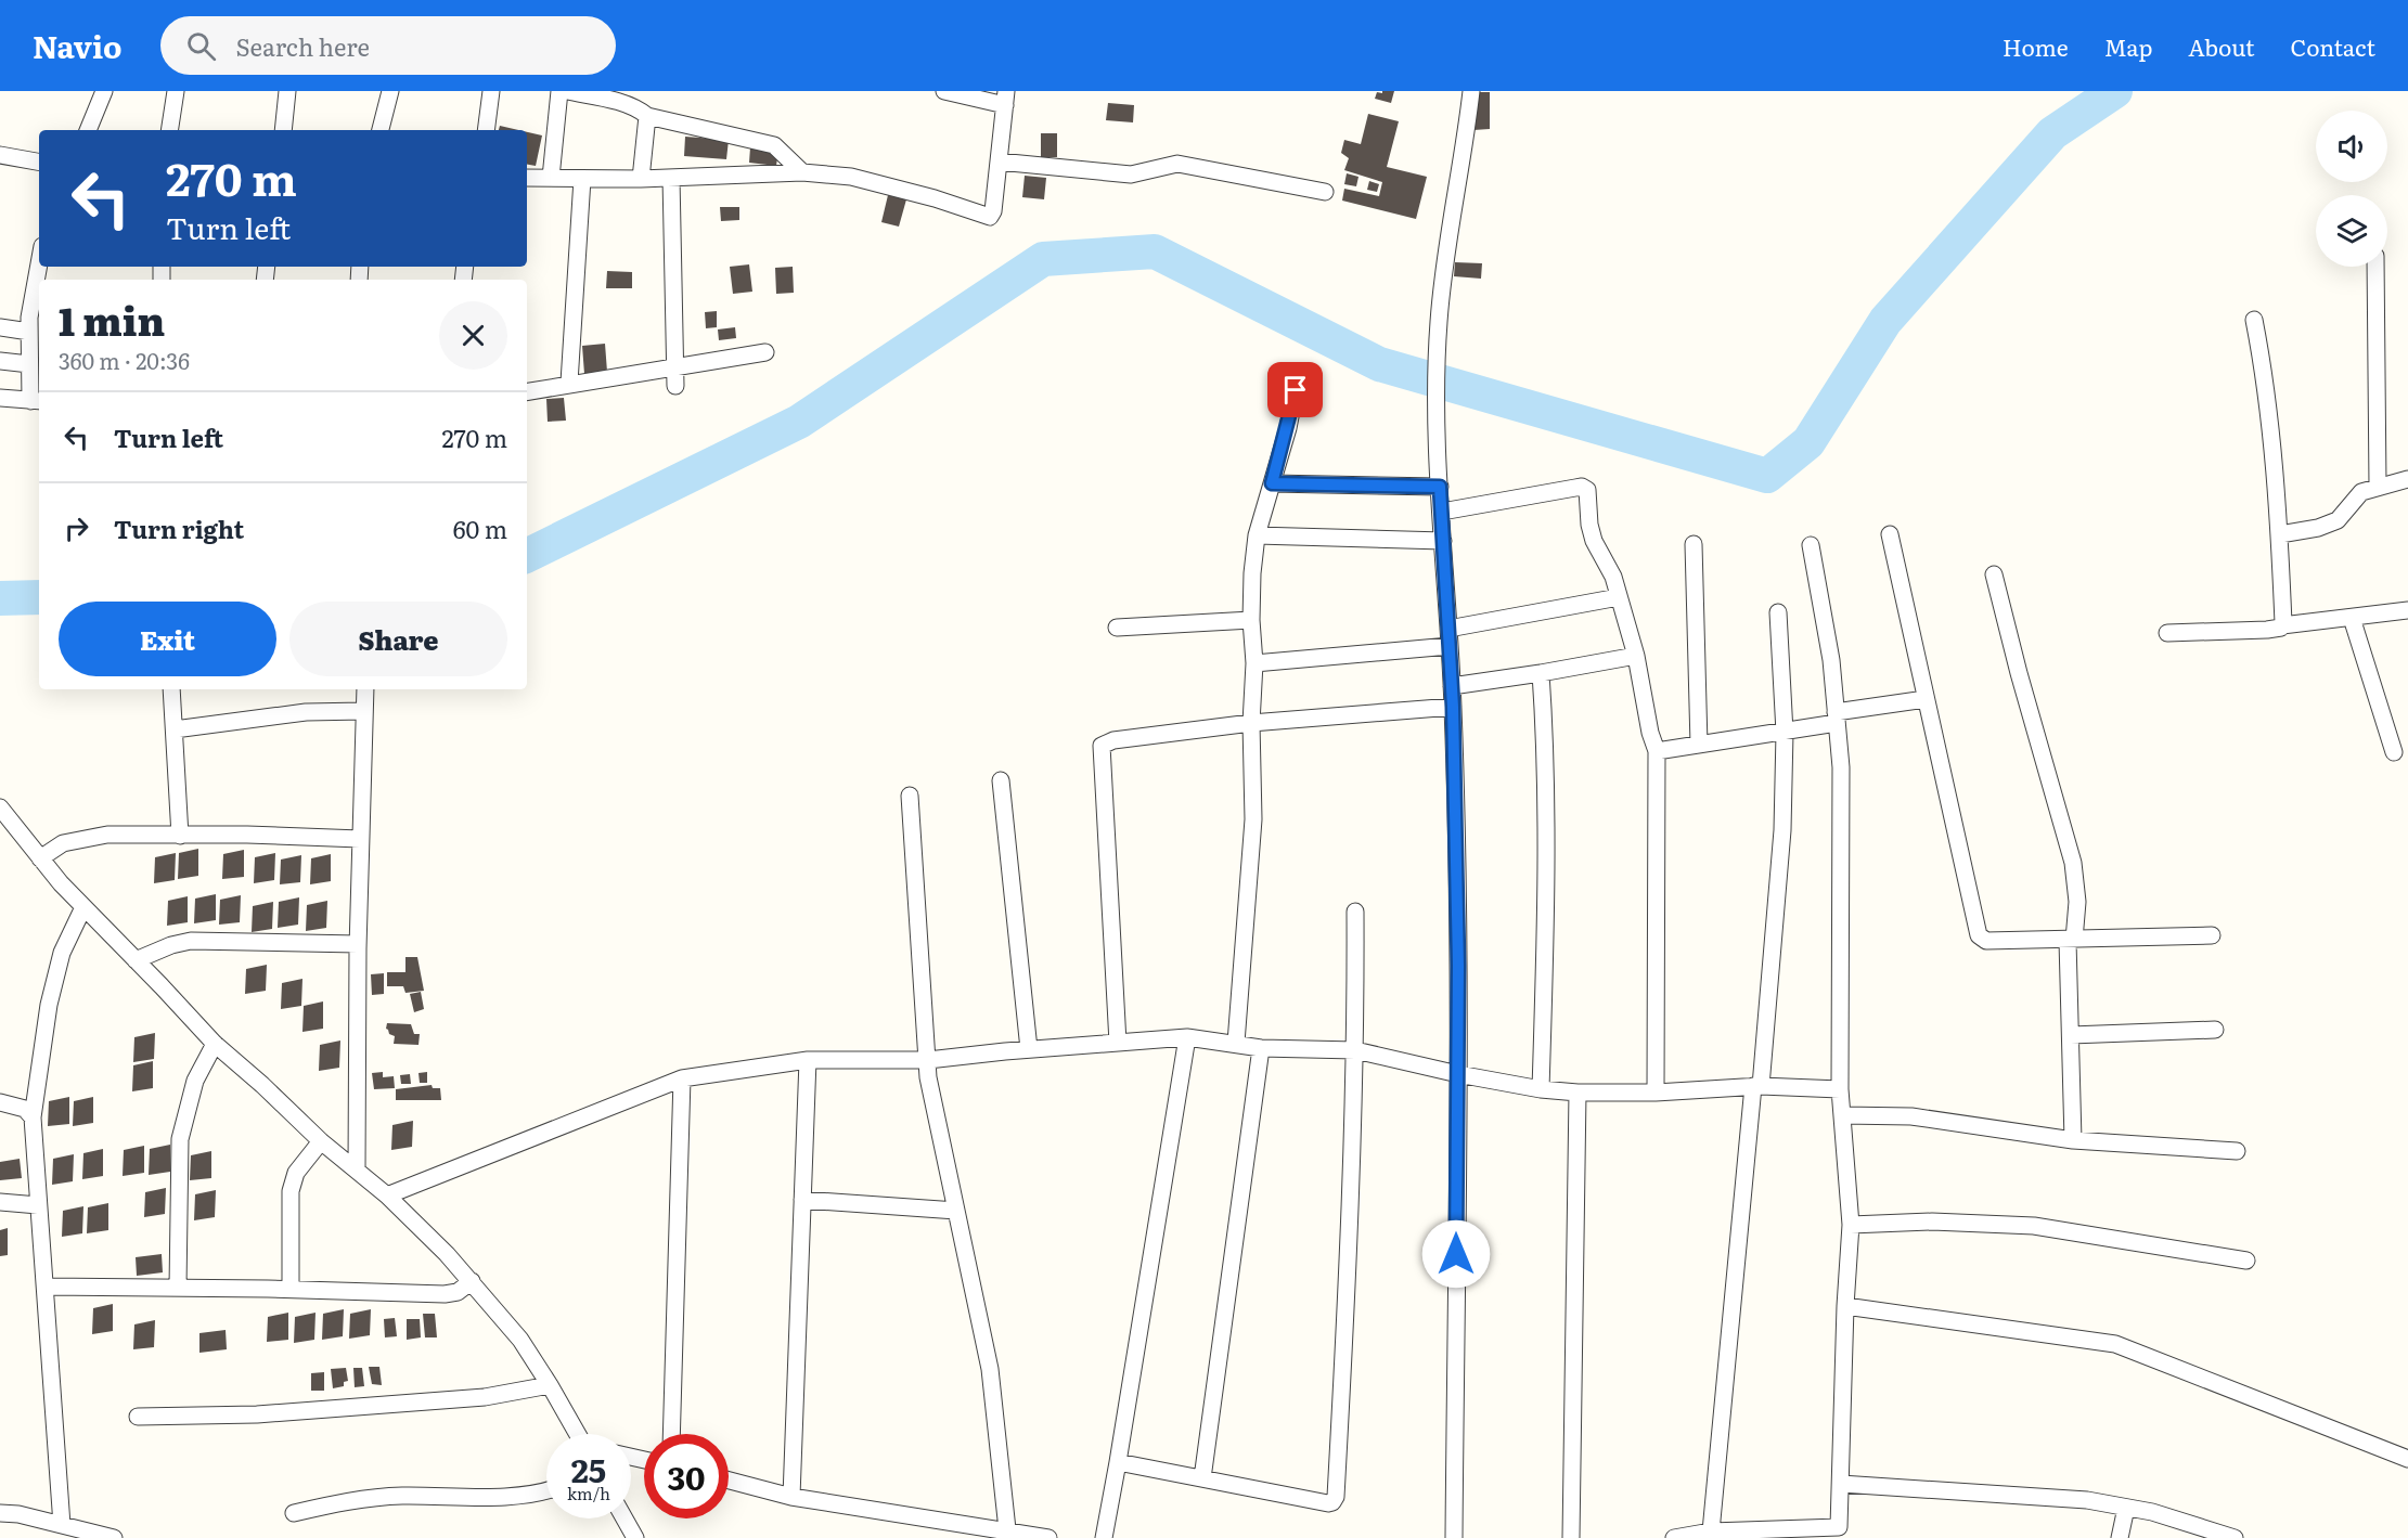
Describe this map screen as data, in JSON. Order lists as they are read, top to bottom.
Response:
{
  "page": {
    "header": "Navio",
    "search": "Search here",
    "nav": [
      "Home",
      "Map",
      "About",
      "Contact"
    ],
    "turn": ["270 m", "Turn left"],
    "heading": ["1 min", "360 m · 20:36"],
    "list": [
      {
        "name": "Turn left",
        "value": "270 m"
      },
      {
        "name": "Turn right",
        "value": "60 m"
      }
    ],
    "buttons": ["Exit", "Share"],
    "speed": "25 km/h",
    "limit": "30"
  }
}
